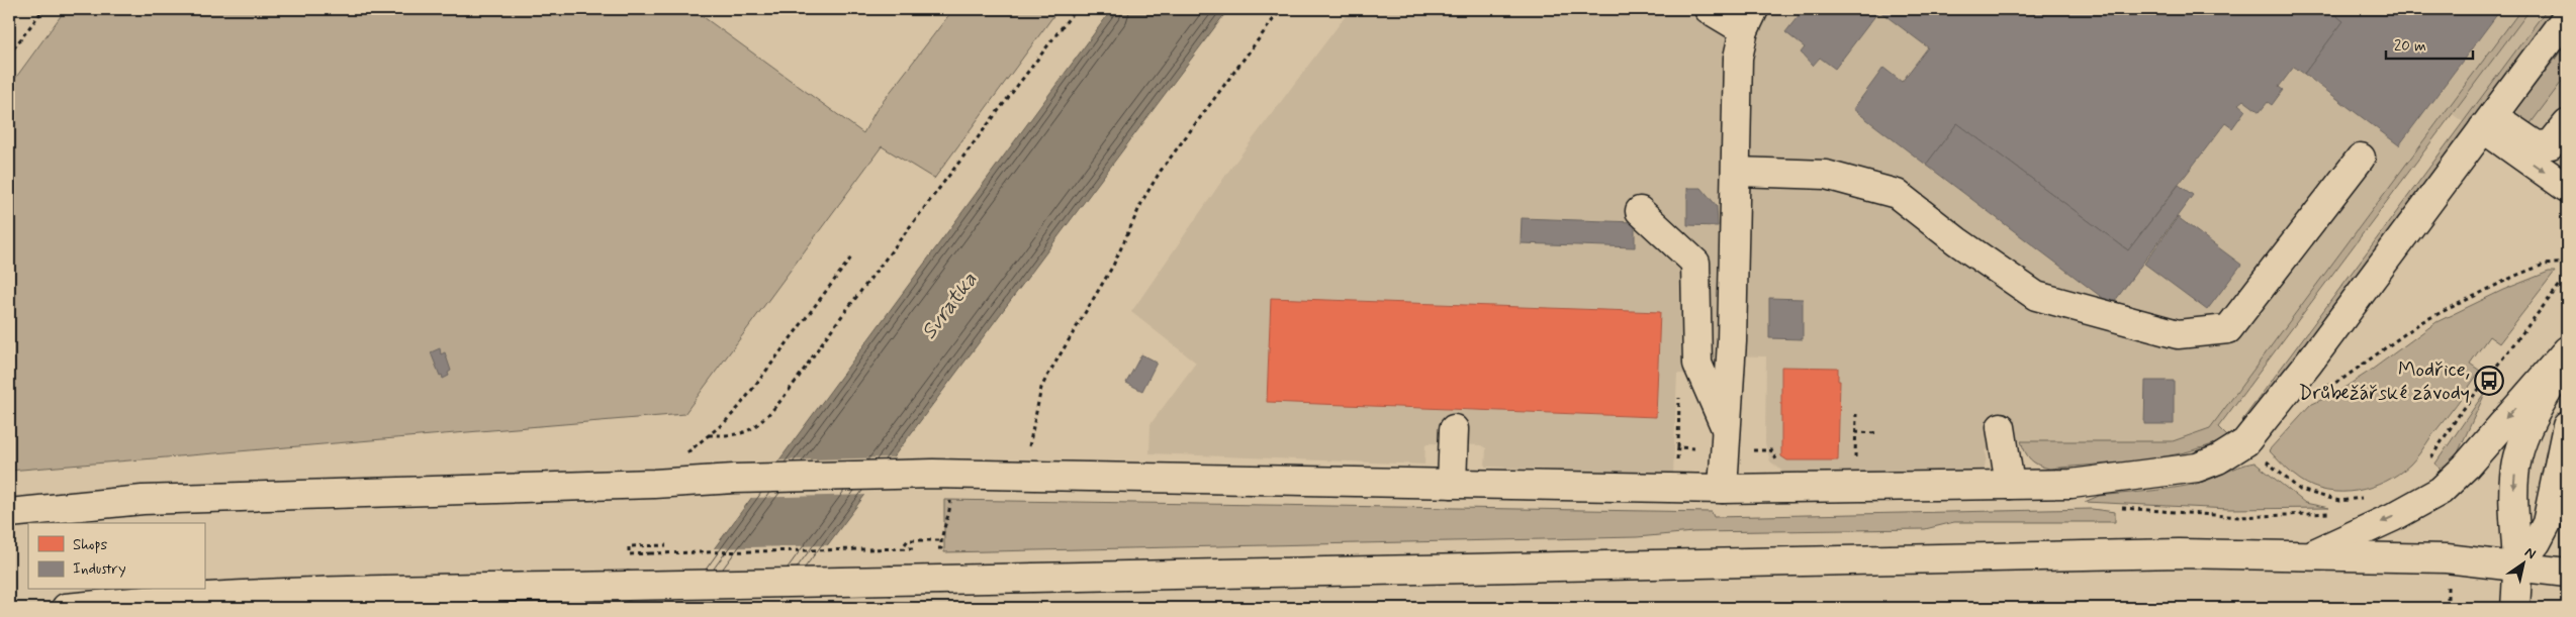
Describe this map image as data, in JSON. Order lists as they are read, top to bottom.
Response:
{
  "water": ["Svratka"],
  "places": {
    "bus stop": ["Modřice, Drůbežářské závody"]
  },
  "legend": ["Shops", "Industry"],
  "scale_bar": "20 m",
  "north": "top right"
}
